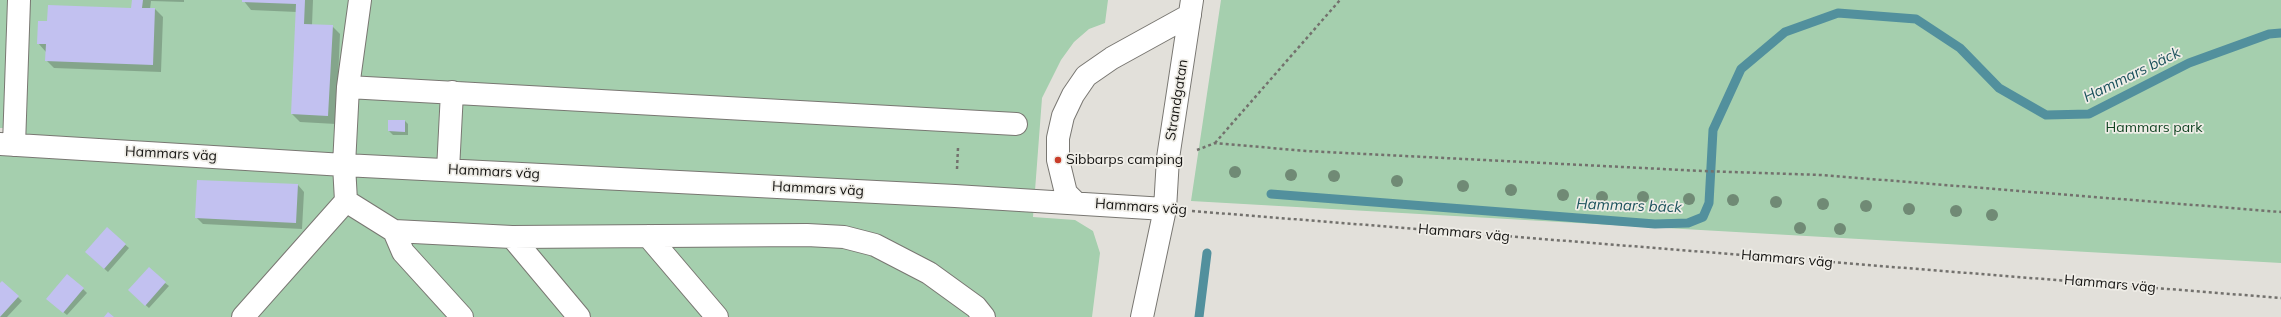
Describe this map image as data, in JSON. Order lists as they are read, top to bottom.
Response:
{
  "streets": {
    "street": ["Strandgatan", "Hammars väg"]
  },
  "crossings": [
    ["Strandgatan", "Hammars väg"]
  ],
  "water": ["Hammars bäck"],
  "parks": ["Hammars park"],
  "places": ["Sibbarps camping"]
}
